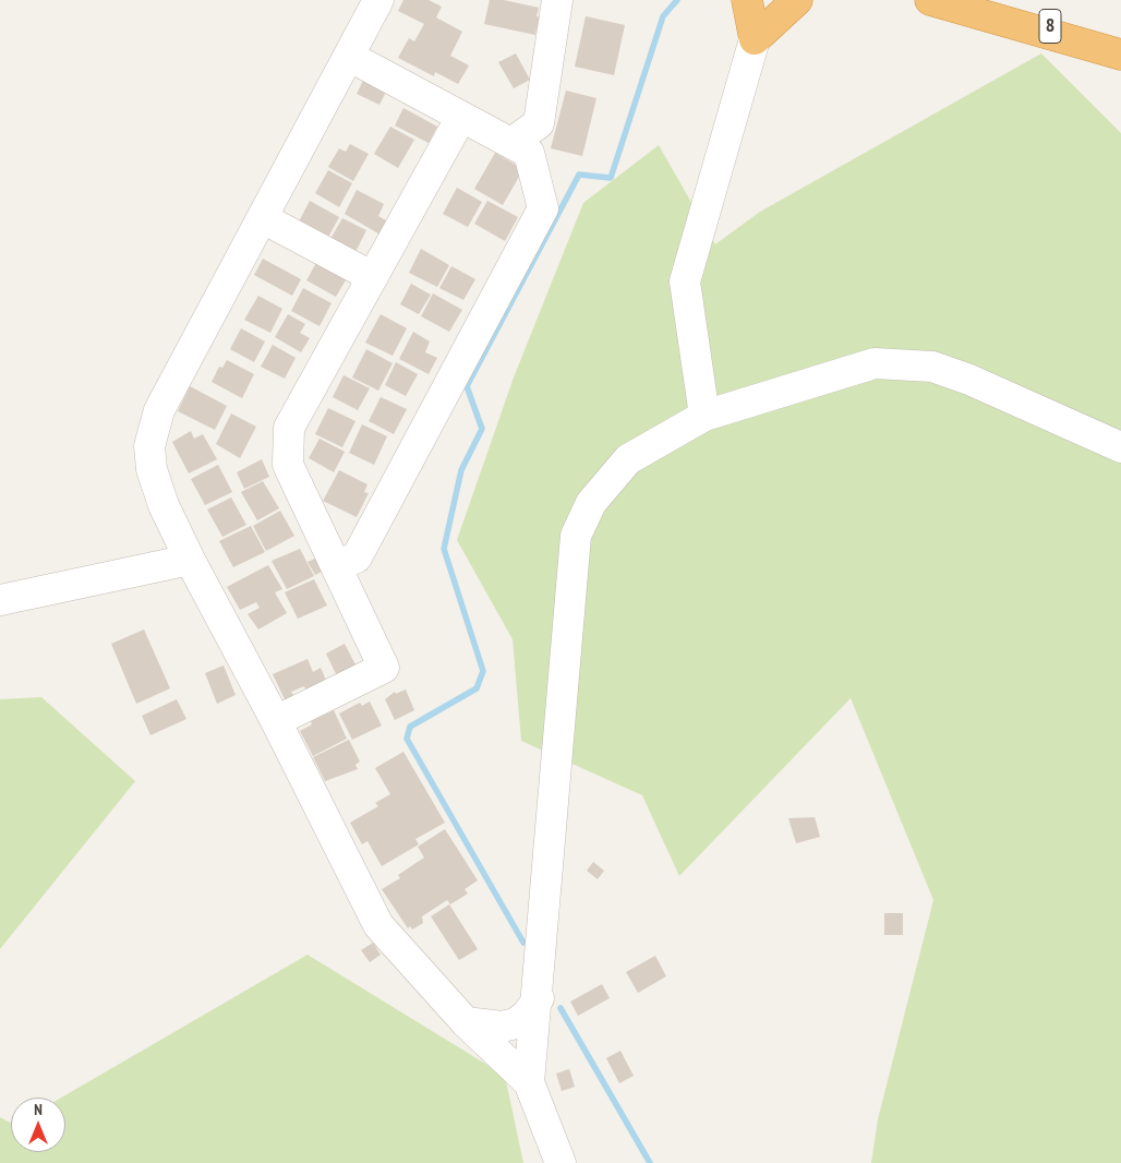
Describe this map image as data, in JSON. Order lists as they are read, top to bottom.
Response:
{
  "streets": {
    "highway": ["8"]
  },
  "north": "top"
}
